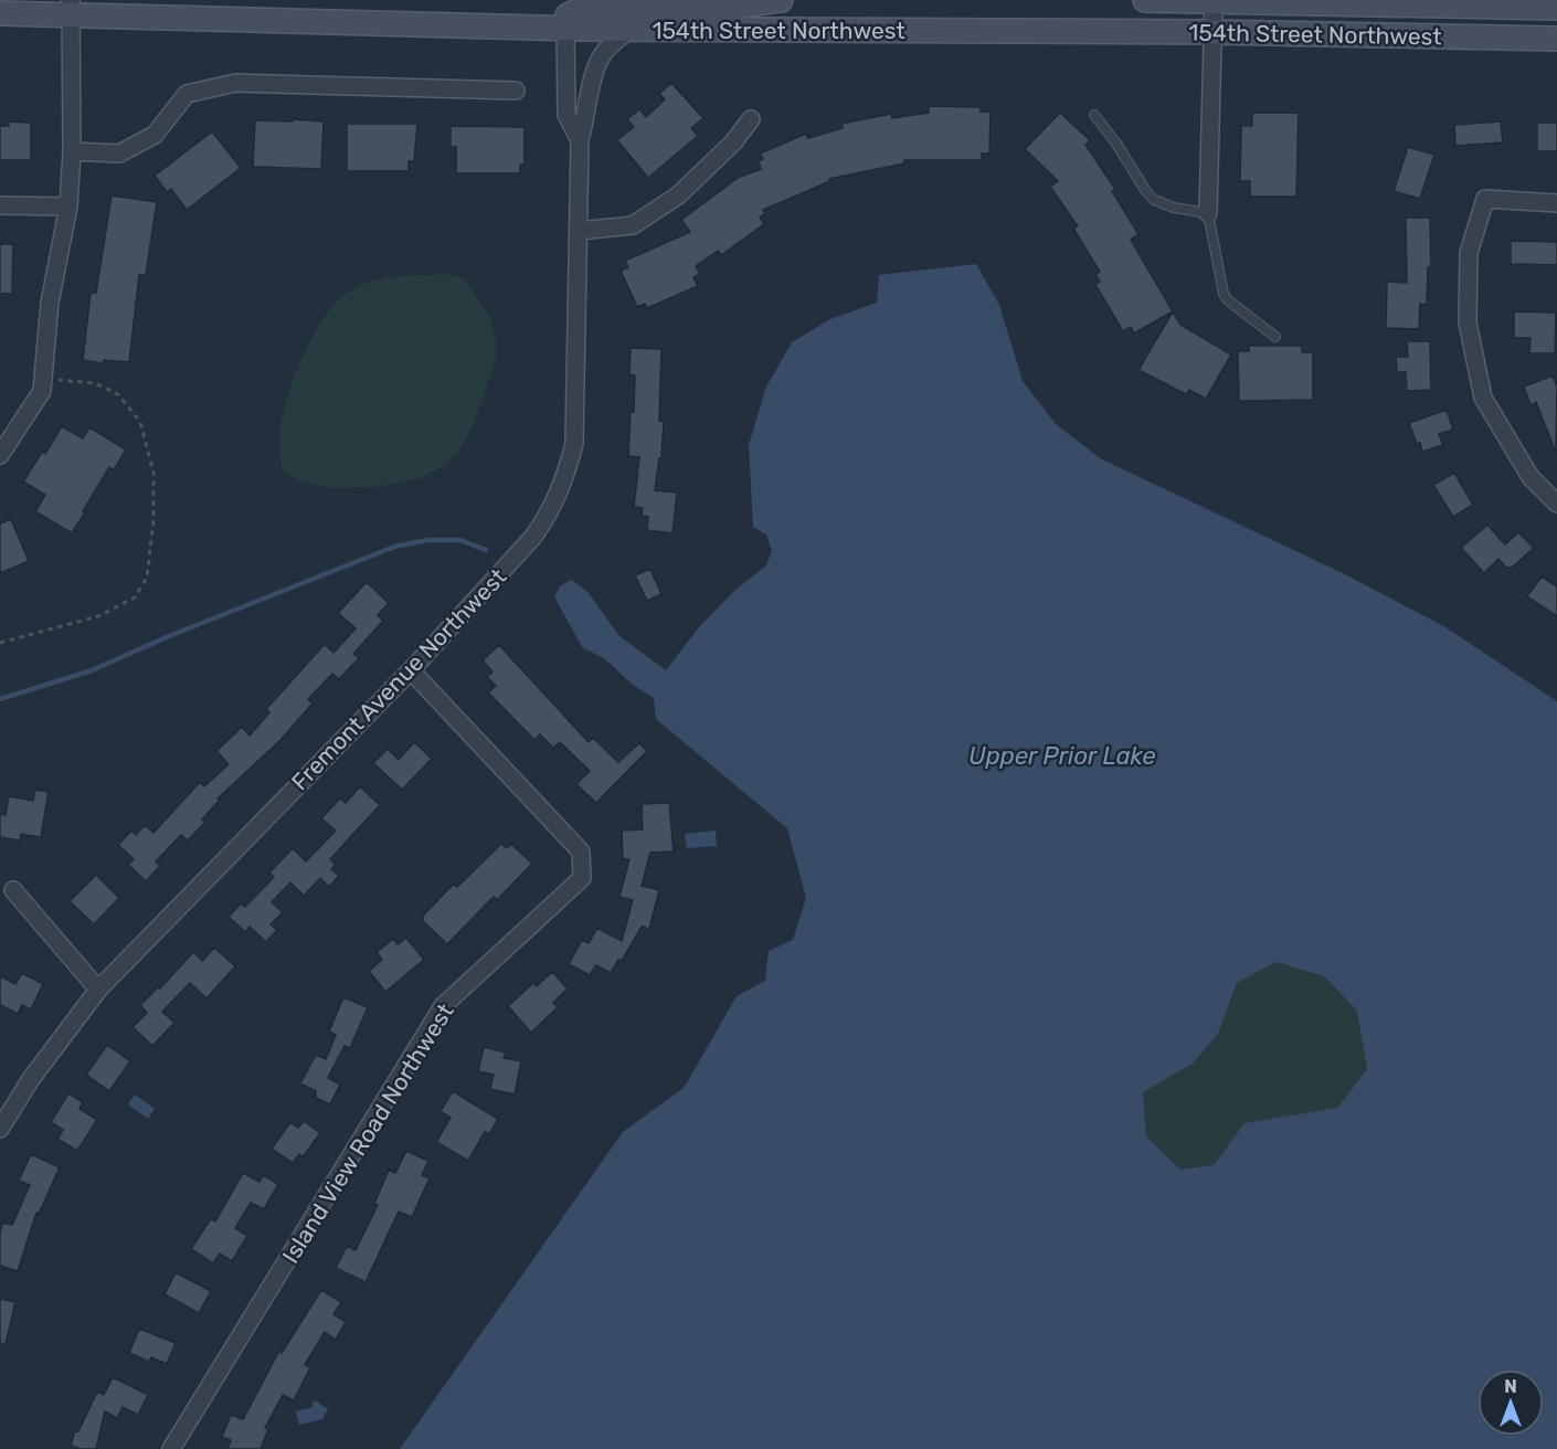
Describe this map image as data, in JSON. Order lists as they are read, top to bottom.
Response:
{
  "streets": {
    "street": ["154th Street Northwest", "Fremont Avenue Northwest", "Island View Road Northwest"]
  },
  "crossings": [
    ["154th Street Northwest", "Fremont Avenue Northwest"],
    ["Fremont Avenue Northwest", "Island View Road Northwest"]
  ],
  "water": ["Upper Prior Lake"],
  "north": "top"
}
